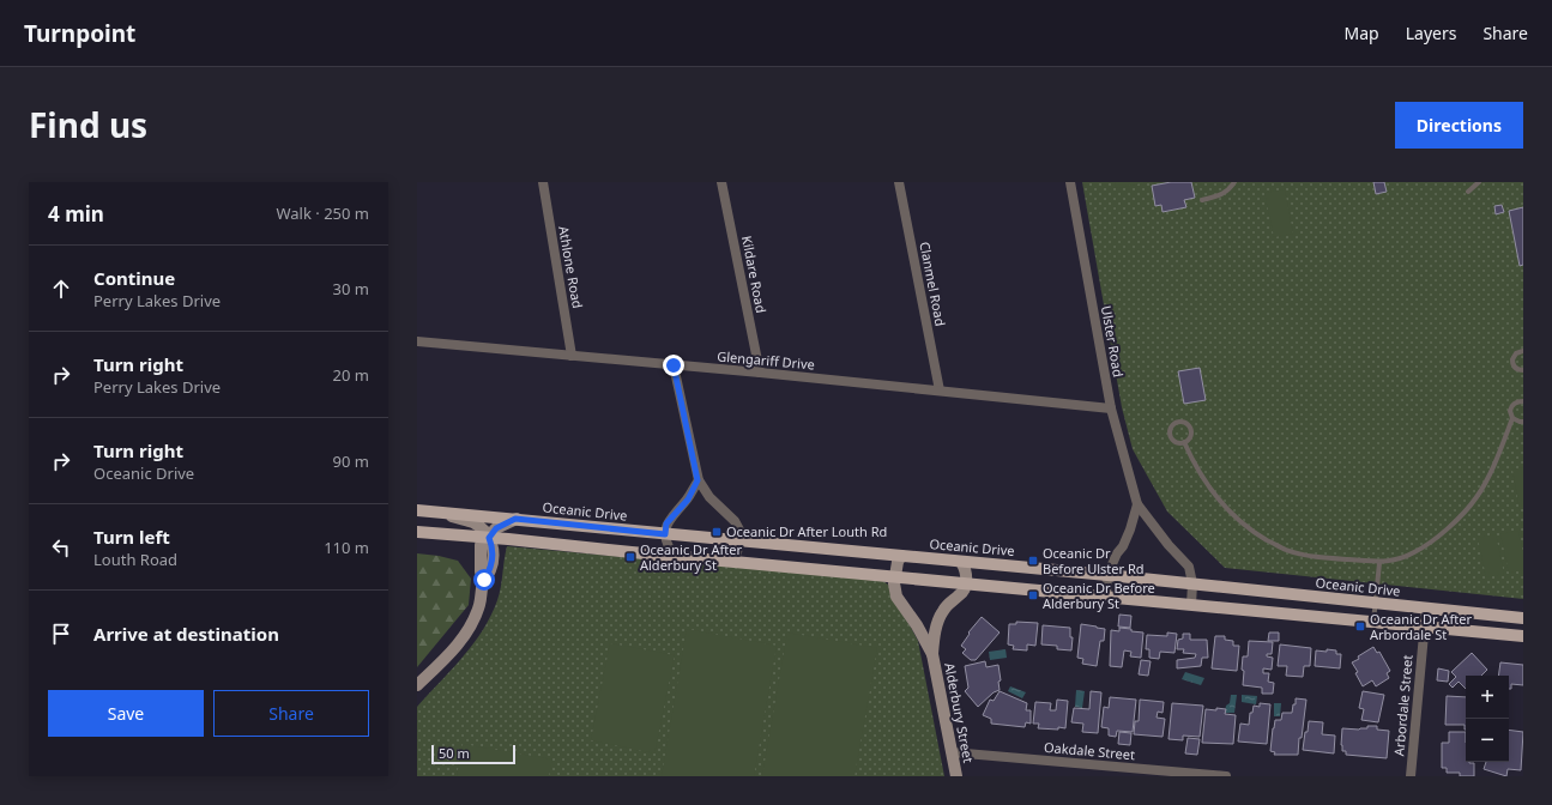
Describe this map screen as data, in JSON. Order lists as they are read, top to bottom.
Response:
{
  "streets": {
    "main road": ["Oceanic Drive"],
    "street": [
      "Athlone Road",
      "Kildare Road",
      "Clanmel Road",
      "Ulster Road",
      "Glengariff Drive",
      "Arbordale Street",
      "Alderbury Street",
      "Oakdale Street"
    ]
  },
  "crossings": [
    ["Athlone Road", "Glengariff Drive"],
    ["Kildare Road", "Glengariff Drive"],
    ["Clanmel Road", "Glengariff Drive"],
    ["Ulster Road", "Glengariff Drive"],
    ["Ulster Road", "Oceanic Drive"],
    ["Oceanic Drive", "Arbordale Street"],
    ["Oceanic Drive", "Alderbury Street"],
    ["Alderbury Street", "Oakdale Street"]
  ],
  "places": {
    "transit": [
      "Oceanic Dr After Louth Rd",
      "Oceanic Dr After Alderbury St",
      "Oceanic Dr Before Ulster Rd",
      "Oceanic Dr Before Alderbury St",
      "Oceanic Dr After Arbordale St"
    ]
  },
  "scale_bar": "50 m",
  "page": {
    "header": "Turnpoint",
    "nav": ["Map", "Layers", "Share"],
    "title": "Find us",
    "buttons": [
      "Directions",
      ["Save", "Share"]
    ],
    "heading": ["4 min", "Walk · 250 m"],
    "list": [
      ["Continue", "Perry Lakes Drive", "30 m"],
      ["Turn right", "Perry Lakes Drive", "20 m"],
      ["Turn right", "Oceanic Drive", "90 m"],
      ["Turn left", "Louth Road", "110 m"],
      "Arrive at destination"
    ],
    "map_buttons": ["+", "−"],
    "scale": "50 m"
  }
}
